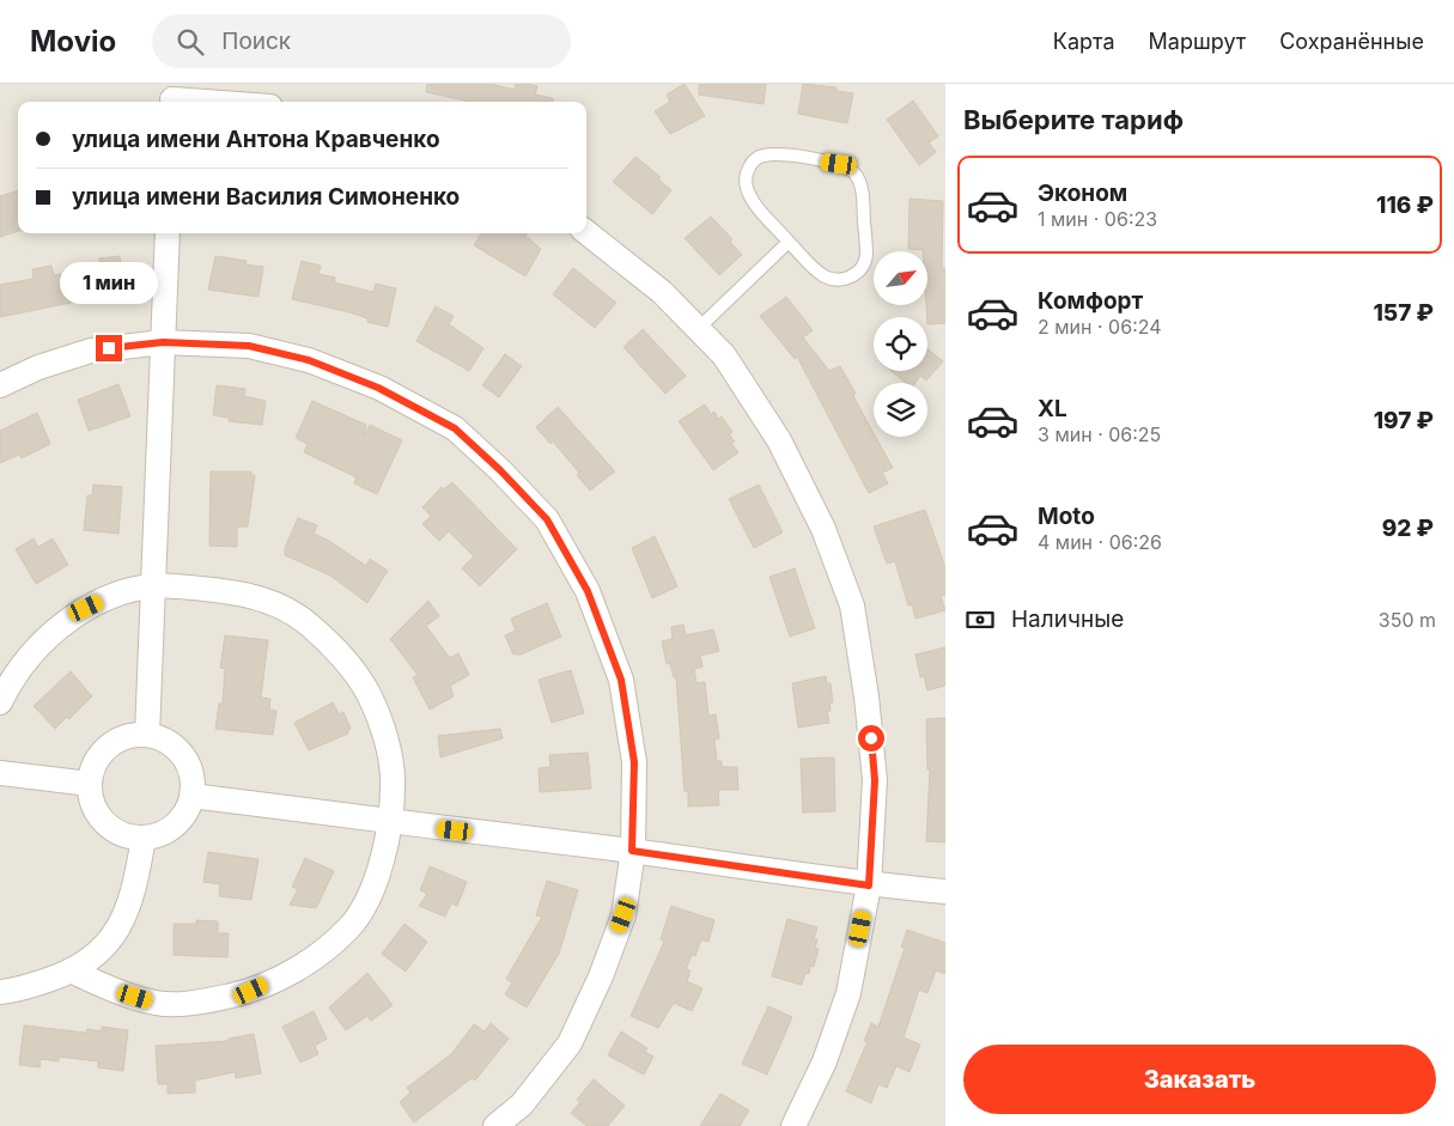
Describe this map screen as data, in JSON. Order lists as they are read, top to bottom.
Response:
{
  "north": "top right",
  "page": {
    "header": "Movio",
    "search": "Поиск",
    "nav": ["Карта", "Маршрут", "Сохранённые"],
    "heading": "Выберите тариф",
    "banner": ["улица имени Антона Кравченко", "улица имени Василия Симоненко"],
    "list": [
      {
        "name": "Эконом",
        "note": "1 мин · 06:23",
        "value": "116 ₽"
      },
      {
        "name": "Комфорт",
        "note": "2 мин · 06:24",
        "value": "157 ₽"
      },
      {
        "name": "XL",
        "note": "3 мин · 06:25",
        "value": "197 ₽"
      },
      {
        "name": "Moto",
        "note": "4 мин · 06:26",
        "value": "92 ₽"
      }
    ],
    "bubble": "1 мин",
    "pay": ["Наличные", "350 m"],
    "buttons": "Заказать"
  }
}
